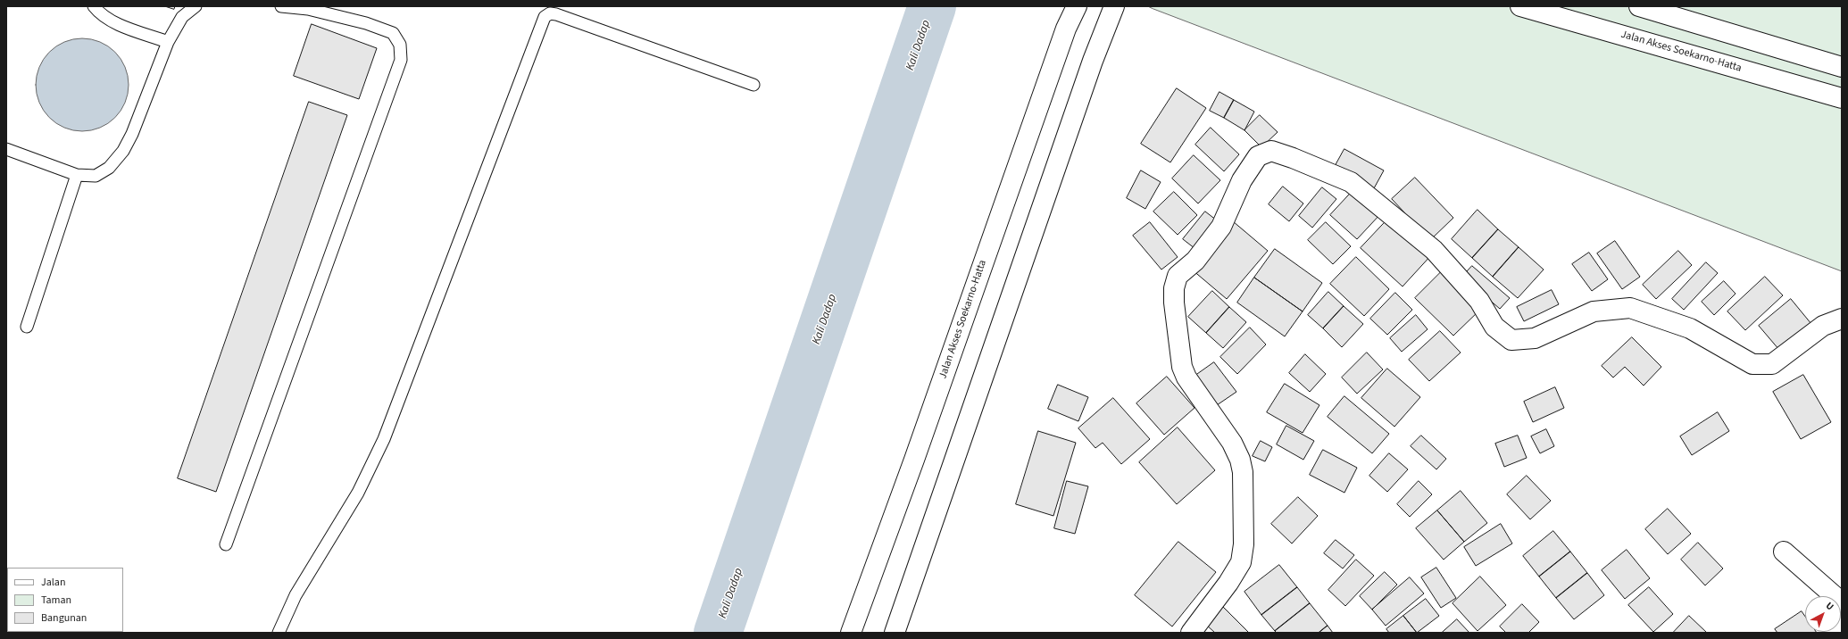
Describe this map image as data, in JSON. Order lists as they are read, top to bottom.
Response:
{
  "streets": {
    "main road": ["Jalan Akses Soekarno-Hatta"]
  },
  "water": ["Kali Dadap"],
  "legend": ["Jalan", "Taman", "Bangunan"],
  "north": "top right"
}
